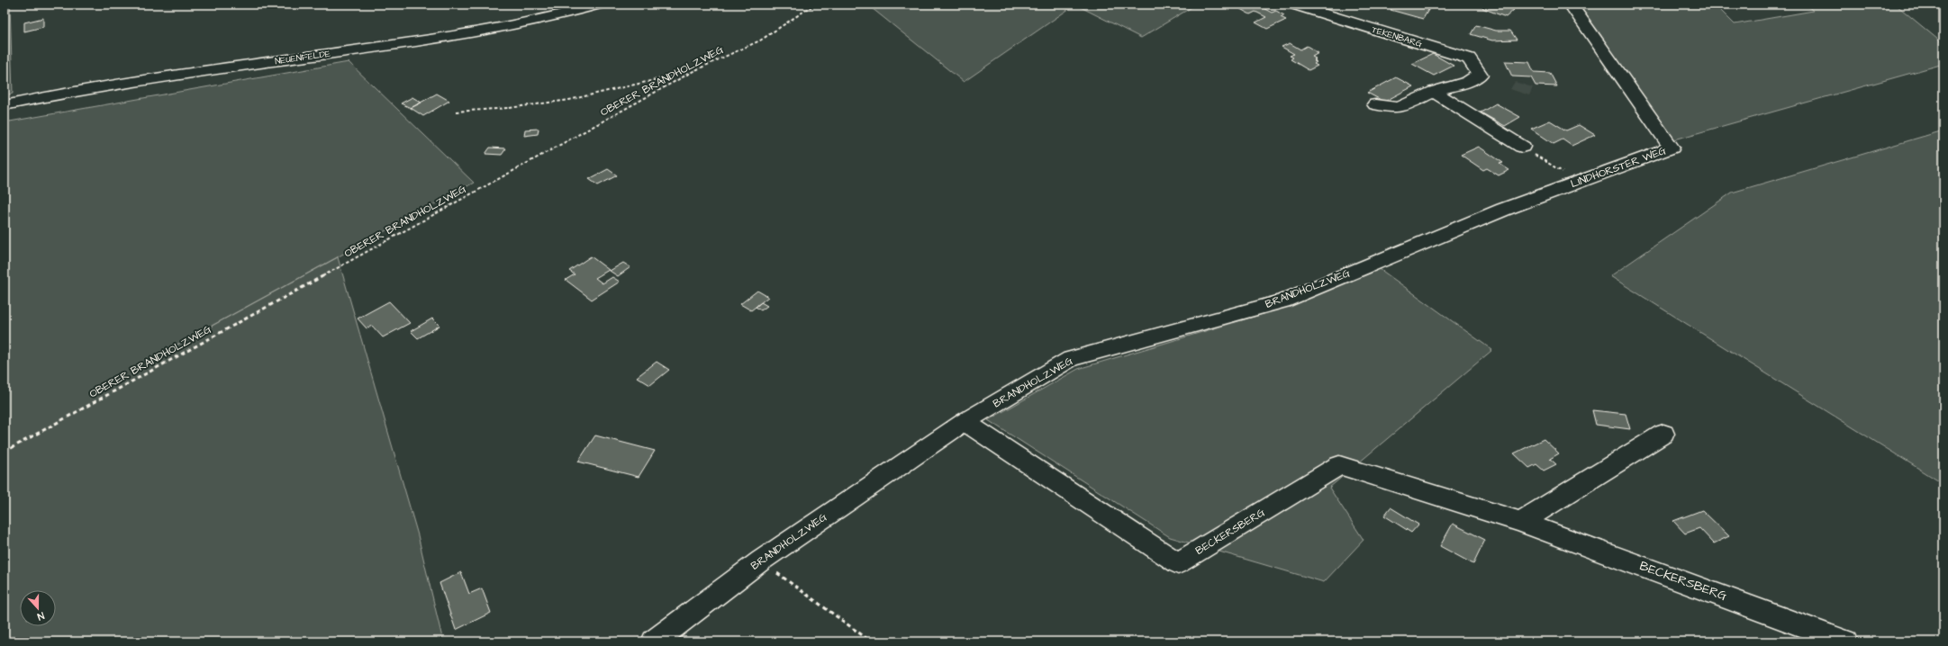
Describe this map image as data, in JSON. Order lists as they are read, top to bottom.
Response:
{
  "streets": {
    "street": [
      "TEKENBARG",
      "NEUENFELDE",
      "LINDHORSTER WEG",
      "BRANDHOLZWEG",
      "BECKERSBERG"
    ],
    "path": ["OBERER BRANDHOLZWEG"]
  },
  "crossings": [
    ["LINDHORSTER WEG", "BRANDHOLZWEG"],
    ["BRANDHOLZWEG", "BECKERSBERG"]
  ],
  "north": "bottom"
}
